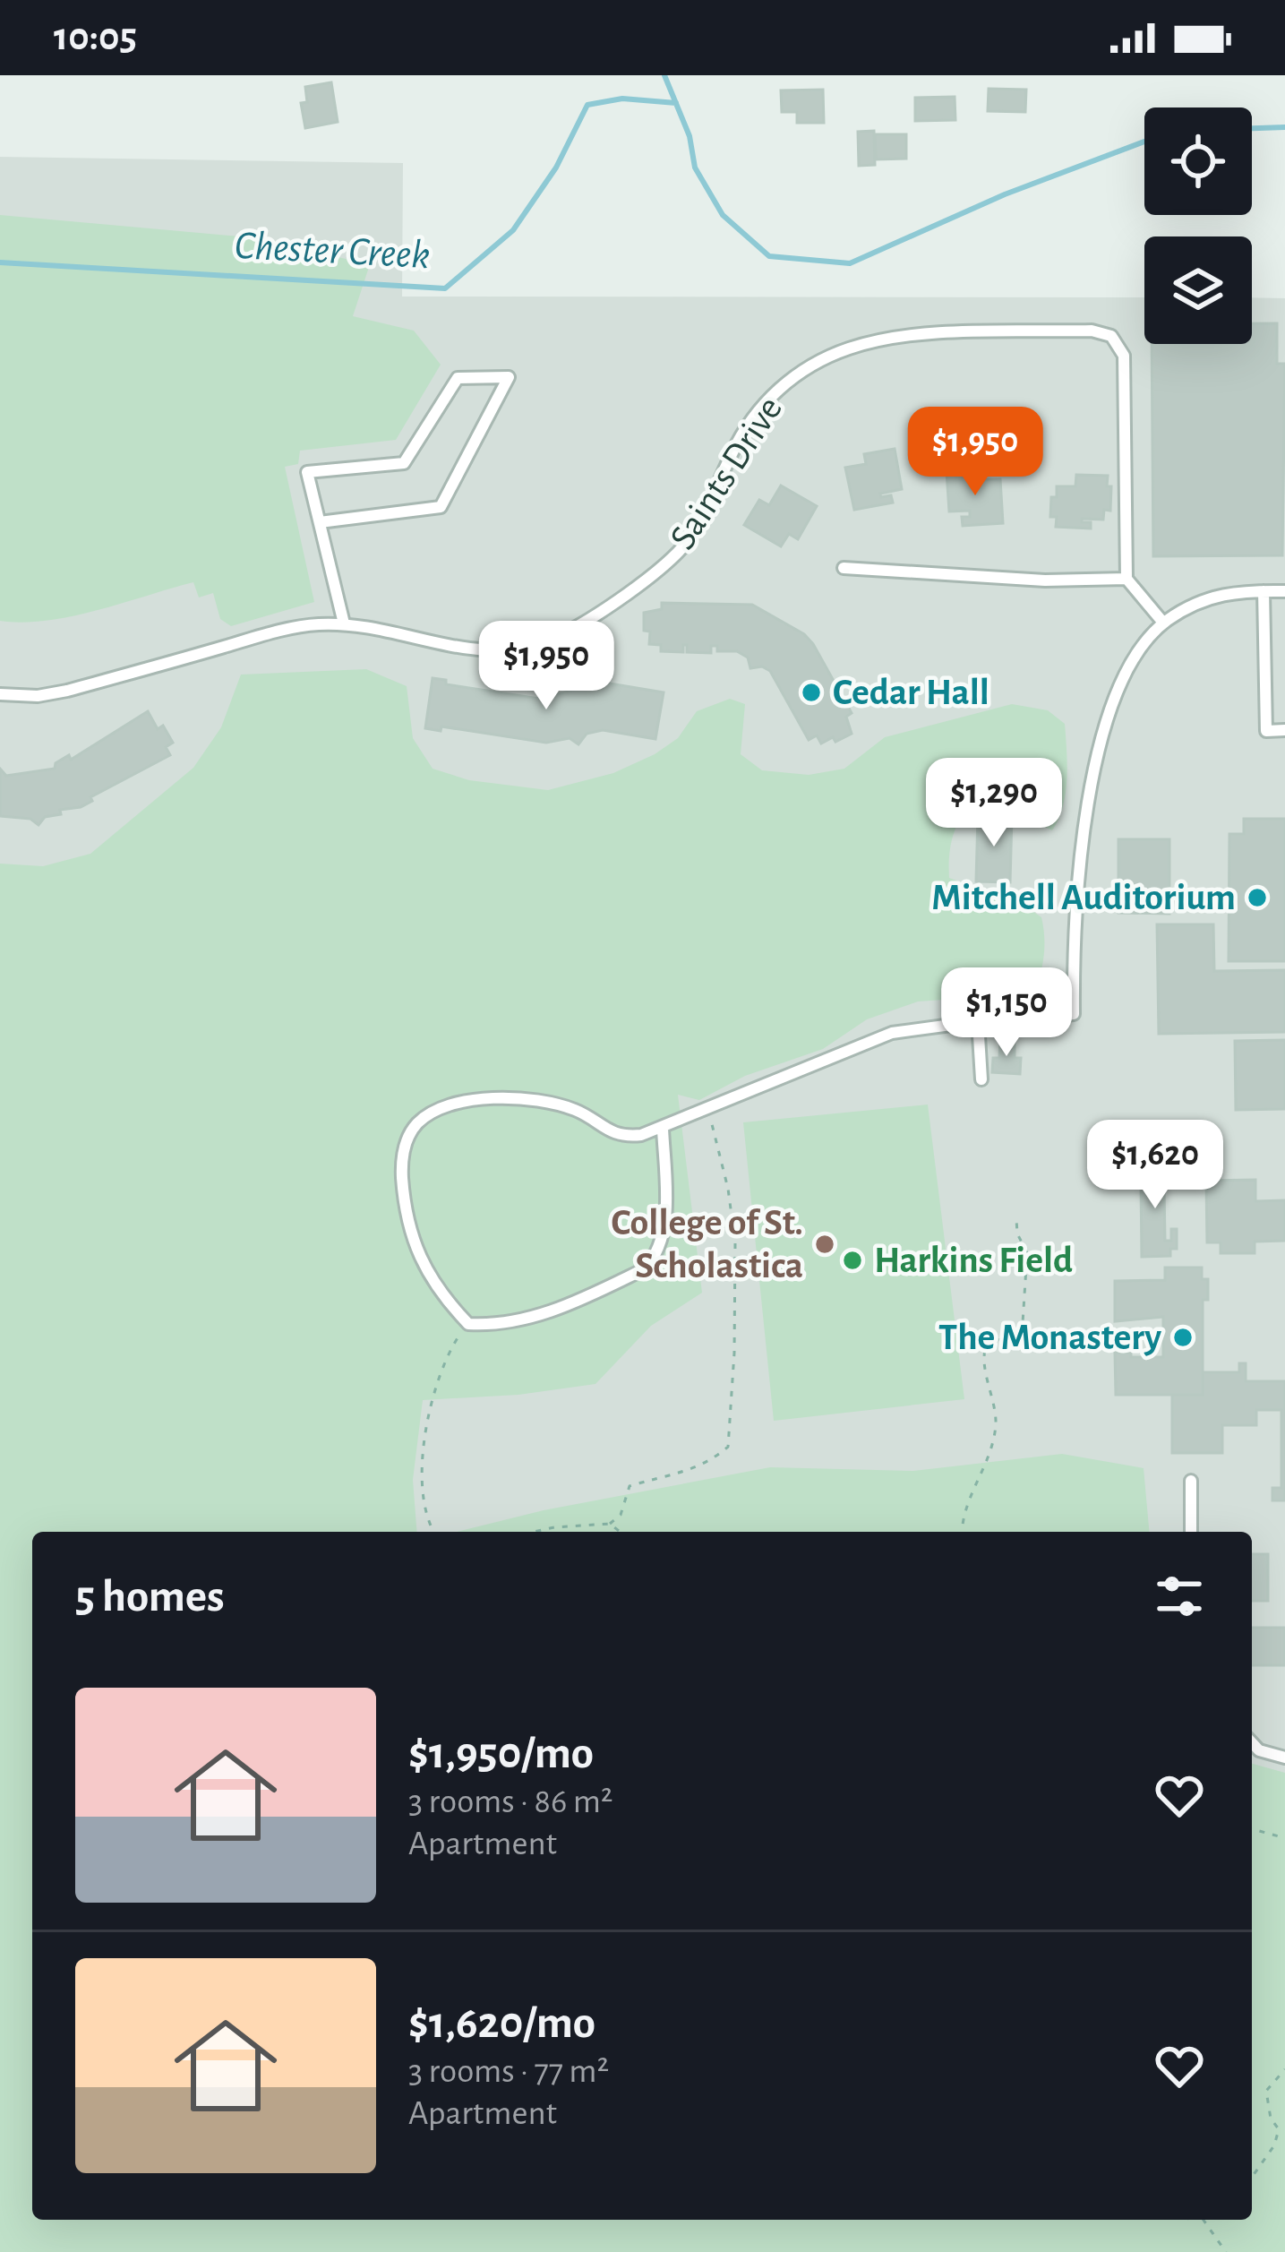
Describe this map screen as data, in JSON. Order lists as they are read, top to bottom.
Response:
{
  "streets": {
    "lane": ["Saints Drive"]
  },
  "water": ["Chester Creek"],
  "places": [
    "Cedar Hall",
    "Mitchell Auditorium",
    "College of St. Scholastica",
    "Harkins Field",
    "The Monastery"
  ],
  "page": {
    "status": "10:05",
    "price": [
      "$1,950",
      "$1,950",
      "$1,290",
      "$1,150",
      "$1,620"
    ],
    "heading": "5 homes",
    "list": [
      {
        "name": "$1,950/mo",
        "note": "3 rooms · 86 m² · Apartment"
      },
      {
        "name": "$1,620/mo",
        "note": "3 rooms · 77 m² · Apartment"
      }
    ]
  }
}
